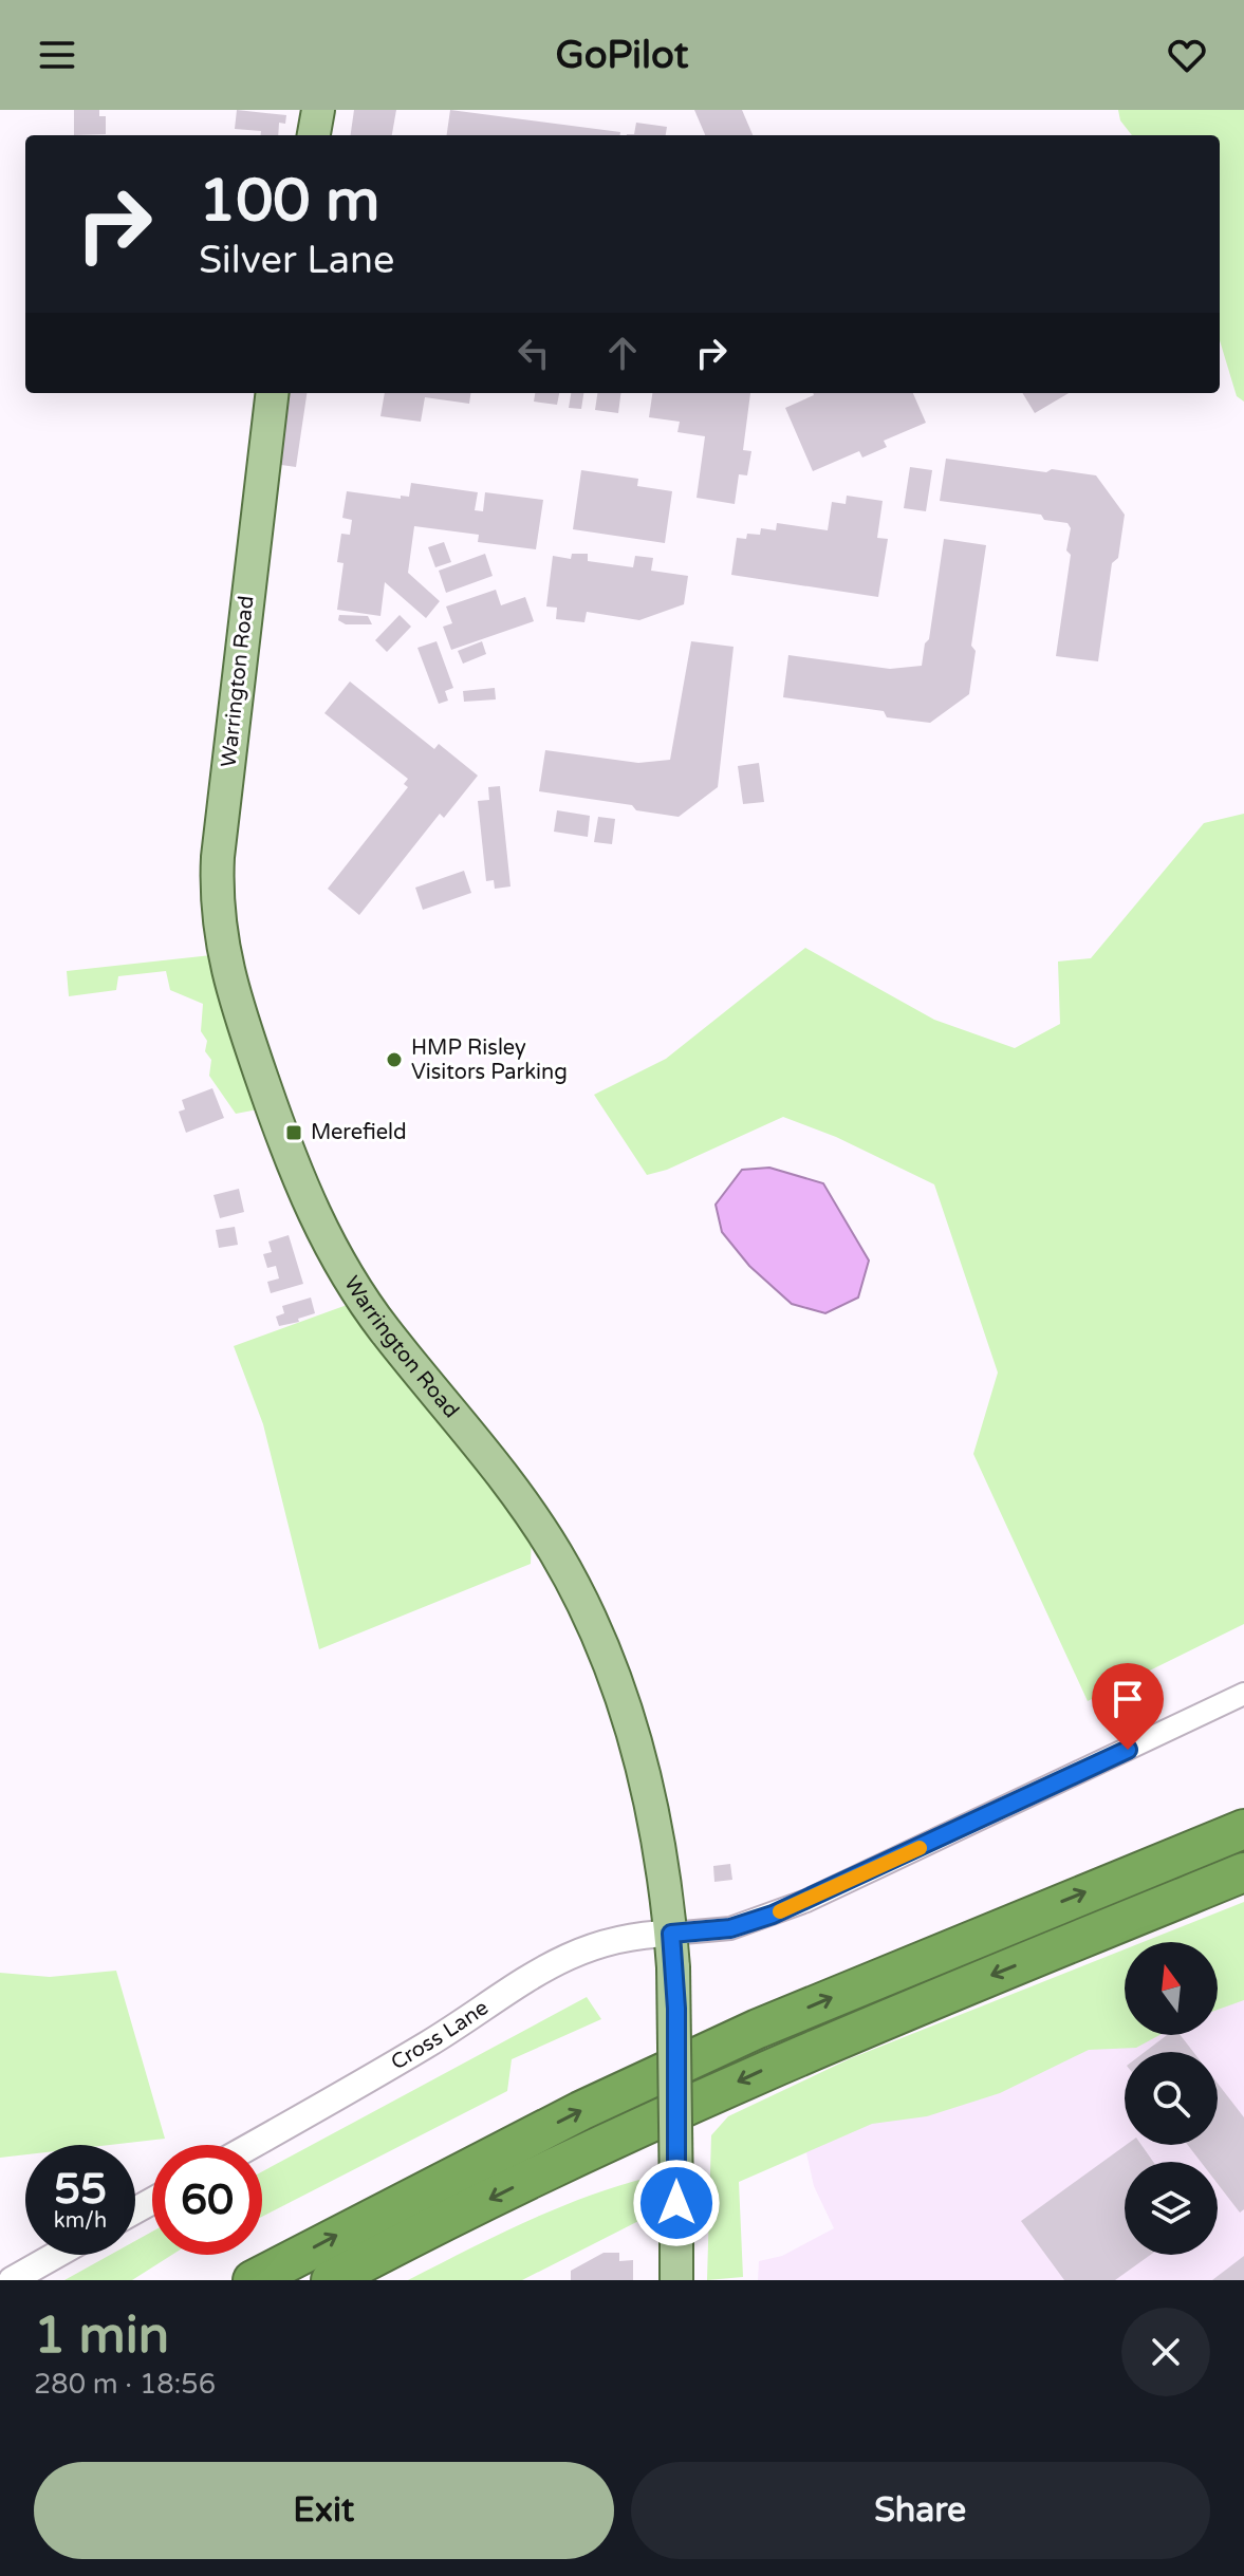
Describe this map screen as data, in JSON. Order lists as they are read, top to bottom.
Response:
{
  "streets": {
    "main road": ["Warrington Road"],
    "street": ["Cross Lane"]
  },
  "crossings": [
    ["Warrington Road", "Cross Lane"]
  ],
  "places": {
    "other": ["HMP Risley Visitors Parking"],
    "transit": ["Merefield"]
  },
  "north": "top",
  "page": {
    "header": "GoPilot",
    "turn": ["100 m", "Silver Lane"],
    "speed": "55 km/h",
    "limit": "60",
    "heading": ["1 min", "280 m · 18:56"],
    "buttons": ["Exit", "Share"]
  }
}
